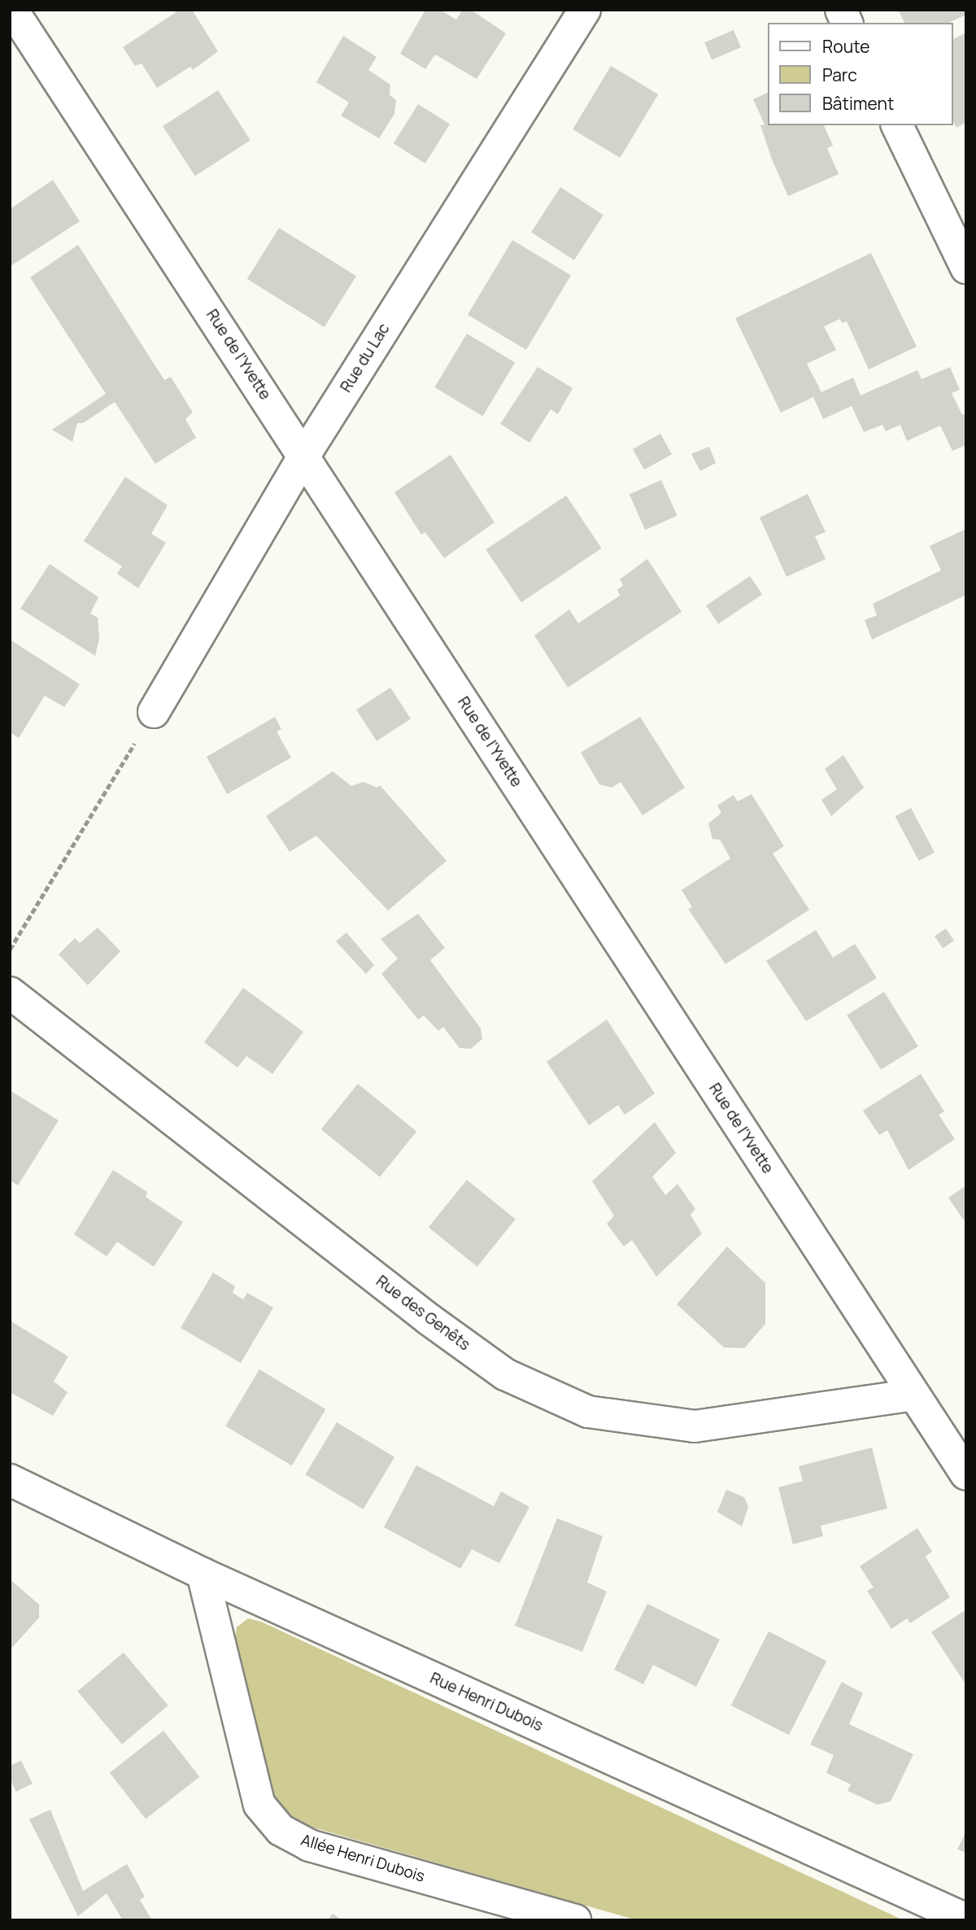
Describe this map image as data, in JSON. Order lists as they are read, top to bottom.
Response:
{
  "streets": {
    "street": [
      "Rue de l'Yvette",
      "Rue du Lac",
      "Rue des Genêts",
      "Rue Henri Dubois",
      "Allée Henri Dubois"
    ]
  },
  "crossings": [
    ["Rue de l'Yvette", "Rue du Lac"],
    ["Rue de l'Yvette", "Rue des Genêts"],
    ["Rue Henri Dubois", "Allée Henri Dubois"]
  ],
  "legend": ["Route", "Parc", "Bâtiment"]
}
